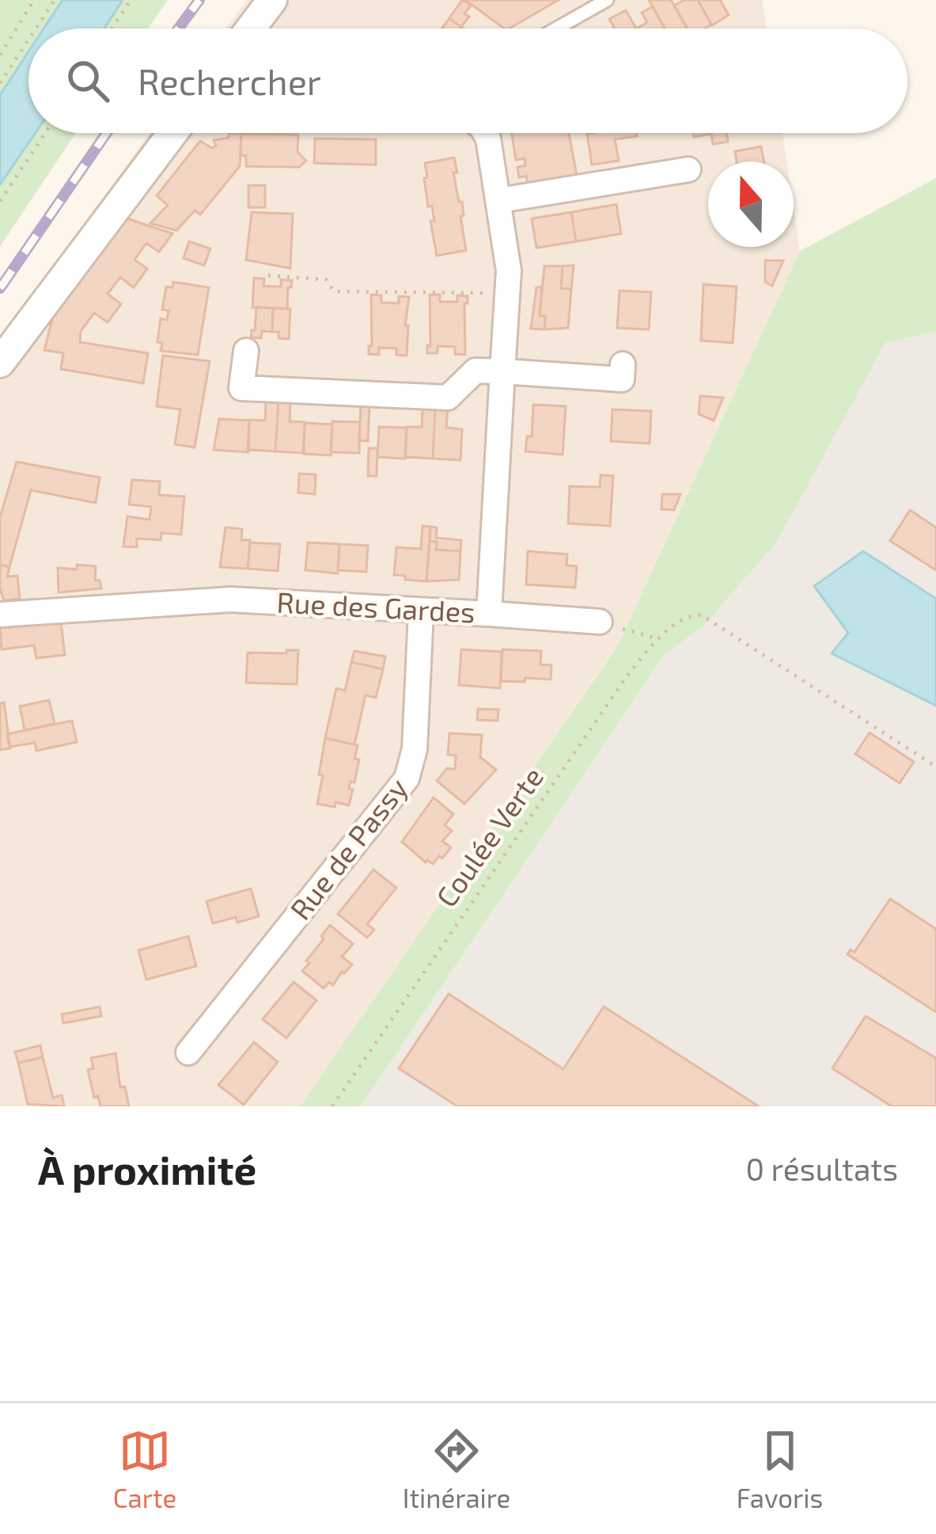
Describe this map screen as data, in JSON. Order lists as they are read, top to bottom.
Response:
{
  "streets": {
    "street": ["Rue des Gardes", "Rue de Passy"],
    "path": ["Coulée Verte"]
  },
  "crossings": [
    ["Rue des Gardes", "Rue de Passy"]
  ],
  "north": "top",
  "page": {
    "search": "Rechercher",
    "heading": ["À proximité", "0 résultats"],
    "nav": ["Carte", "Itinéraire", "Favoris"]
  }
}
